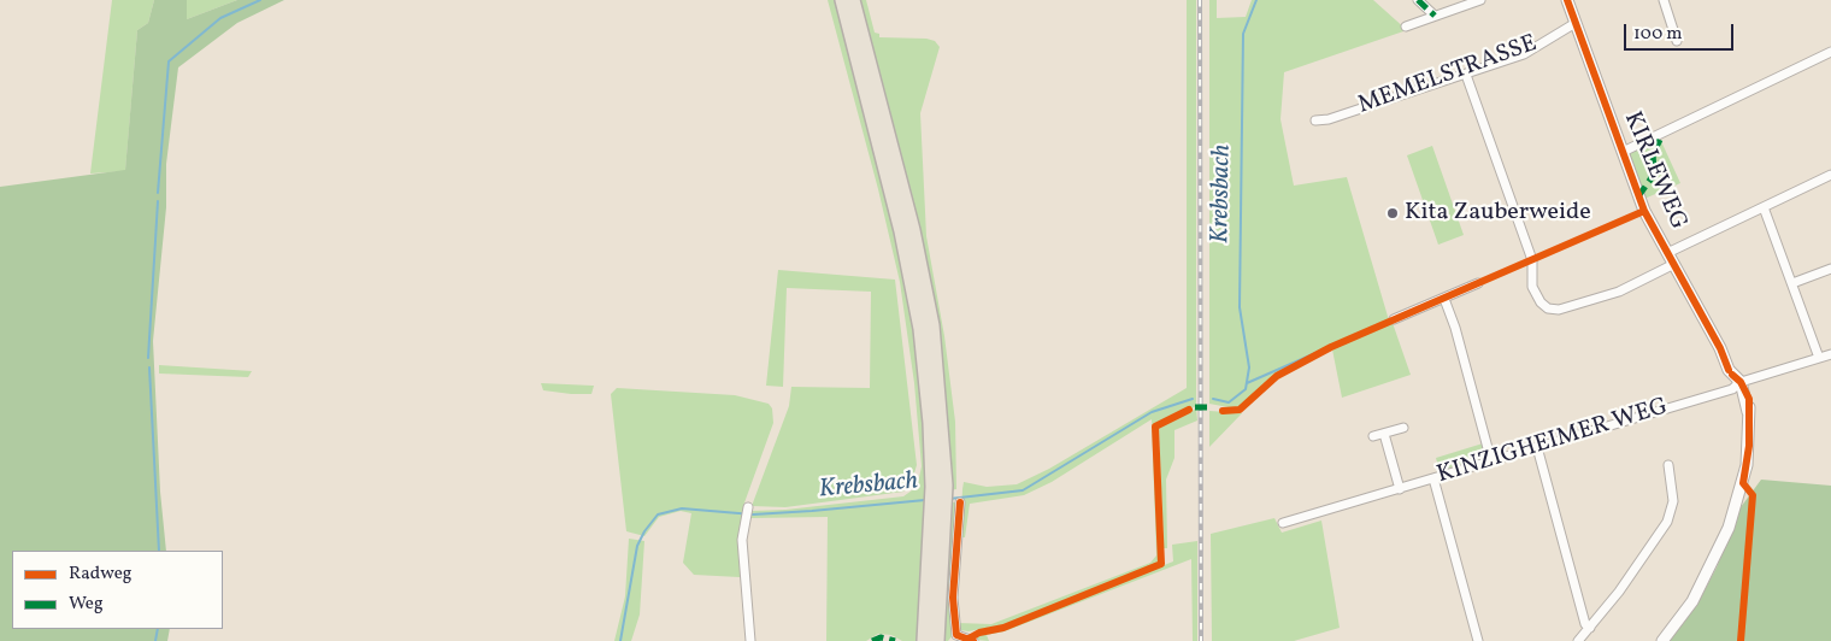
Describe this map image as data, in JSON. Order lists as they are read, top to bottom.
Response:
{
  "streets": {
    "street": ["MEMELSTRASSE", "KIRLEWEG", "KINZIGHEIMER WEG"]
  },
  "crossings": [
    ["MEMELSTRASSE", "KIRLEWEG"],
    ["KIRLEWEG", "KINZIGHEIMER WEG"]
  ],
  "water": ["Krebsbach"],
  "places": ["Kita Zauberweide"],
  "legend": ["Radweg", "Weg"],
  "scale_bar": "100 m"
}
